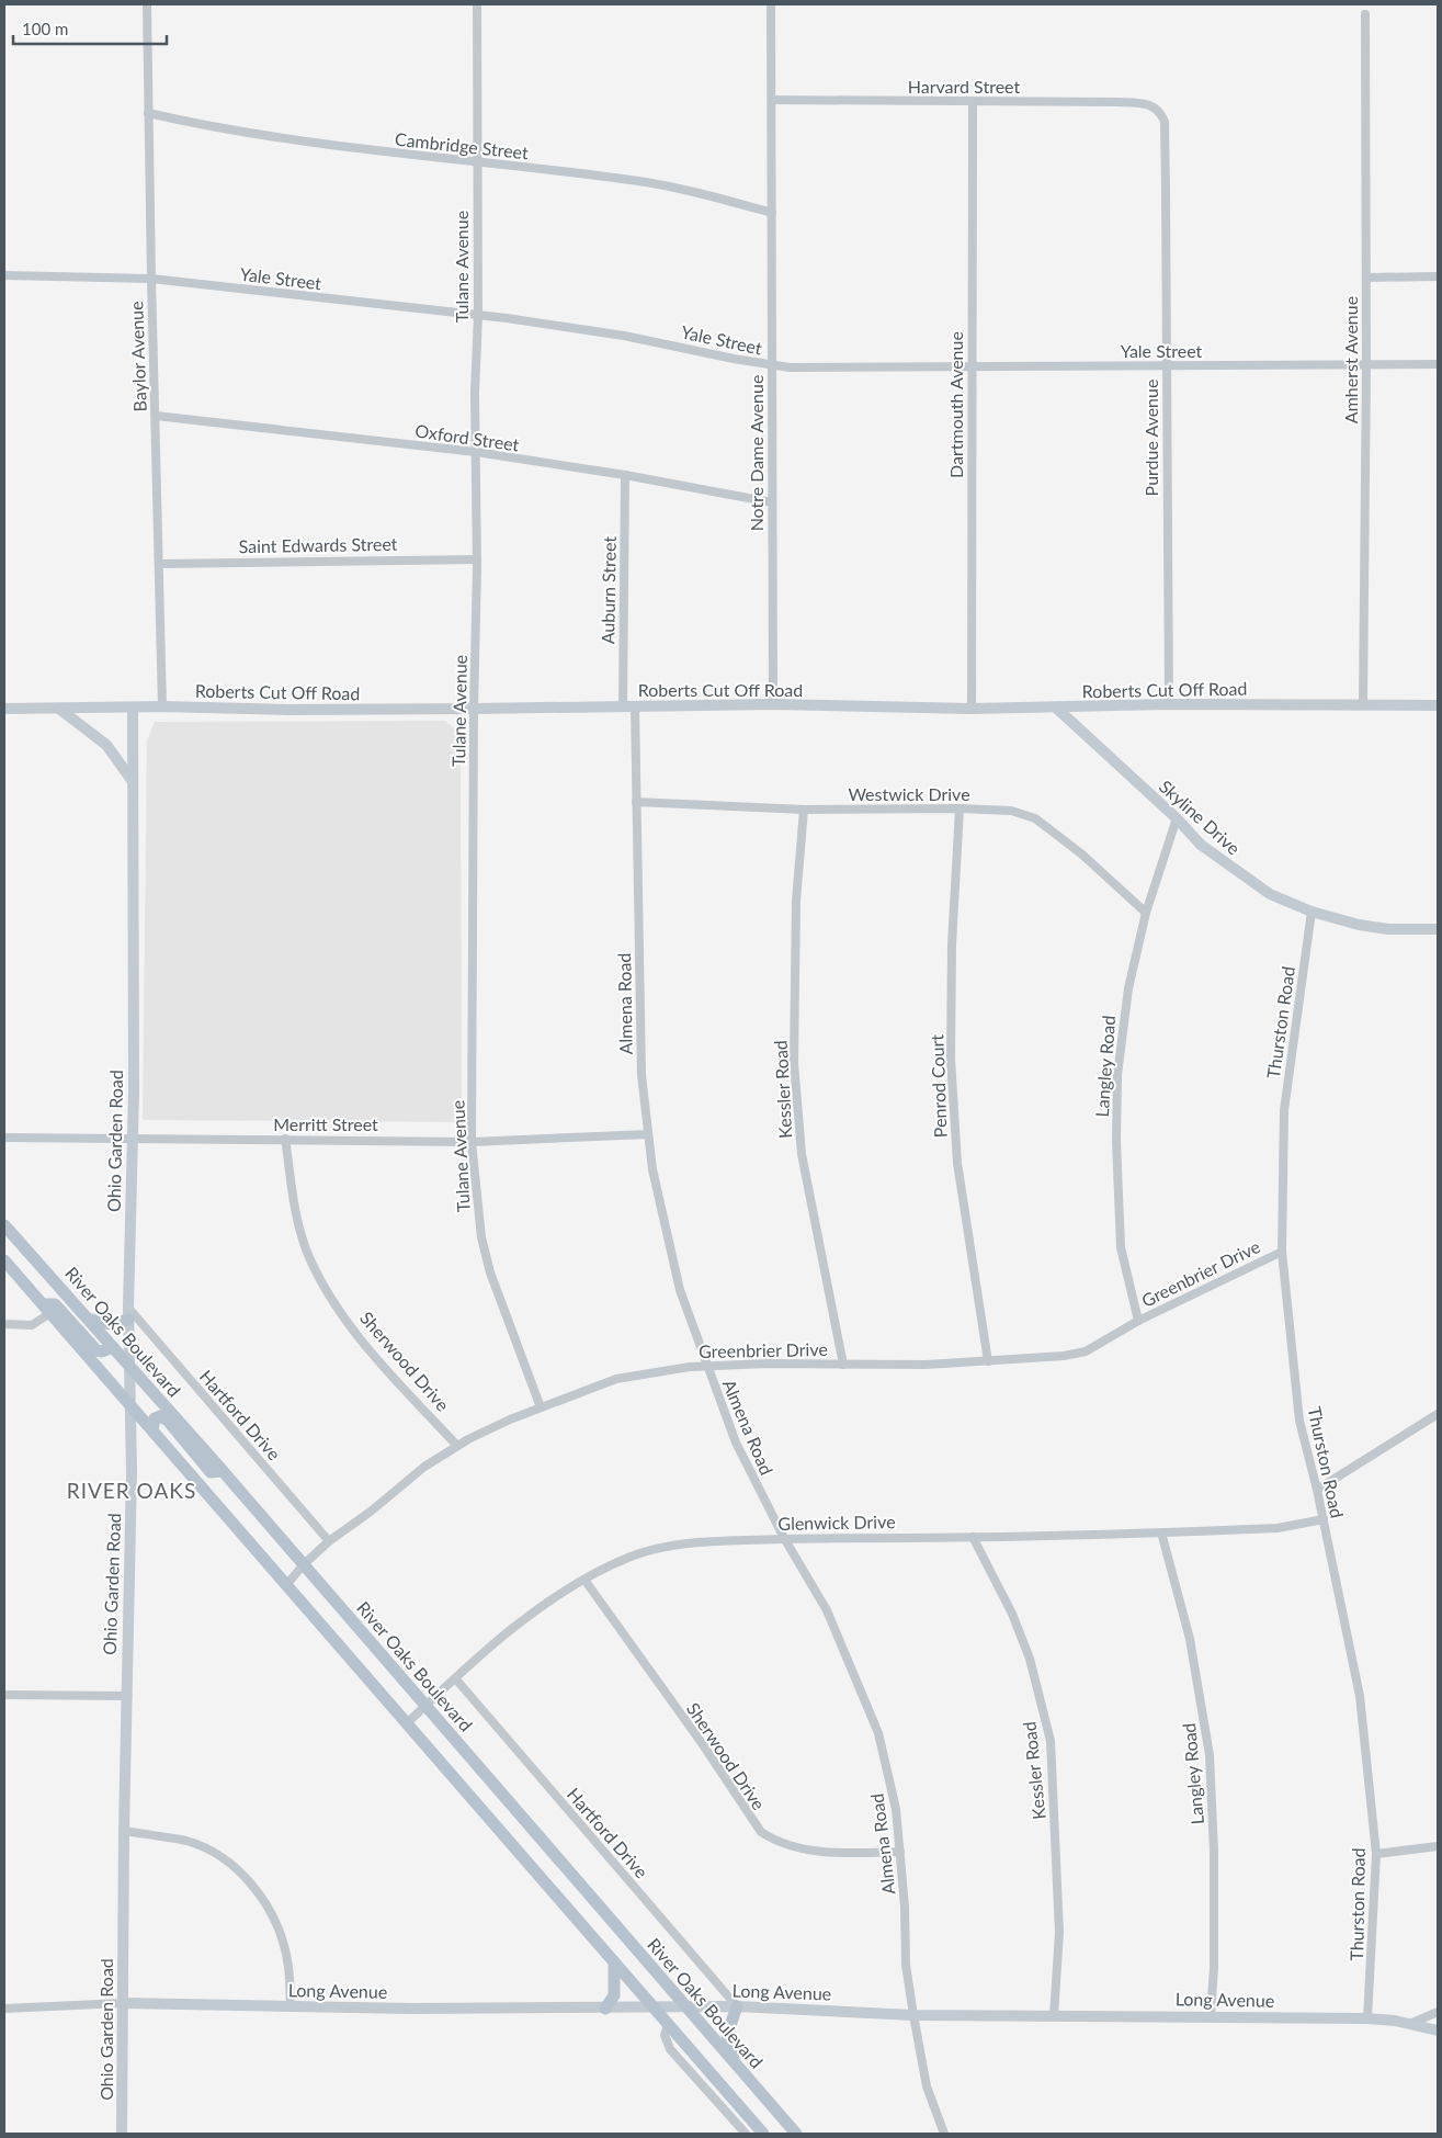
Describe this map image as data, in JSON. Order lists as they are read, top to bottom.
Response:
{
  "streets": {
    "main road": ["River Oaks Boulevard"],
    "street": [
      "Harvard Street",
      "Cambridge Street",
      "Tulane Avenue",
      "Yale Street",
      "Baylor Avenue",
      "Amherst Avenue",
      "Dartmouth Avenue",
      "Oxford Street",
      "Purdue Avenue",
      "Notre Dame Avenue",
      "Saint Edwards Street",
      "Auburn Street",
      "Roberts Cut Off Road",
      "Westwick Drive",
      "Skyline Drive",
      "Almena Road",
      "Thurston Road",
      "Langley Road",
      "Penrod Court",
      "Kessler Road",
      "Merritt Street",
      "Ohio Garden Road",
      "Greenbrier Drive",
      "Sherwood Drive",
      "Hartford Drive",
      "Glenwick Drive",
      "Long Avenue"
    ]
  },
  "crossings": [
    ["Harvard Street", "Dartmouth Avenue"],
    ["Harvard Street", "Purdue Avenue"],
    ["Harvard Street", "Notre Dame Avenue"],
    ["Cambridge Street", "Tulane Avenue"],
    ["Cambridge Street", "Baylor Avenue"],
    ["Cambridge Street", "Notre Dame Avenue"],
    ["Tulane Avenue", "Yale Street"],
    ["Tulane Avenue", "Oxford Street"],
    ["Tulane Avenue", "Saint Edwards Street"],
    ["Tulane Avenue", "Roberts Cut Off Road"],
    ["Tulane Avenue", "Merritt Street"],
    ["Tulane Avenue", "Greenbrier Drive"],
    ["Yale Street", "Baylor Avenue"],
    ["Yale Street", "Amherst Avenue"],
    ["Yale Street", "Dartmouth Avenue"],
    ["Yale Street", "Purdue Avenue"],
    ["Yale Street", "Notre Dame Avenue"],
    ["Baylor Avenue", "Oxford Street"],
    ["Baylor Avenue", "Saint Edwards Street"],
    ["Baylor Avenue", "Roberts Cut Off Road"],
    ["Amherst Avenue", "Roberts Cut Off Road"],
    ["Dartmouth Avenue", "Roberts Cut Off Road"],
    ["Oxford Street", "Notre Dame Avenue"],
    ["Oxford Street", "Auburn Street"],
    ["Purdue Avenue", "Roberts Cut Off Road"],
    ["Notre Dame Avenue", "Roberts Cut Off Road"],
    ["Auburn Street", "Roberts Cut Off Road"],
    ["Roberts Cut Off Road", "Skyline Drive"],
    ["Roberts Cut Off Road", "Almena Road"],
    ["Roberts Cut Off Road", "Ohio Garden Road"],
    ["Westwick Drive", "Almena Road"],
    ["Westwick Drive", "Langley Road"],
    ["Westwick Drive", "Penrod Court"],
    ["Westwick Drive", "Kessler Road"],
    ["Skyline Drive", "Thurston Road"],
    ["Skyline Drive", "Langley Road"],
    ["Almena Road", "Merritt Street"],
    ["Almena Road", "Greenbrier Drive"],
    ["Almena Road", "Sherwood Drive"],
    ["Almena Road", "Glenwick Drive"],
    ["Almena Road", "Long Avenue"],
    ["Thurston Road", "Greenbrier Drive"],
    ["Thurston Road", "Glenwick Drive"],
    ["Thurston Road", "Long Avenue"],
    ["Langley Road", "Greenbrier Drive"],
    ["Langley Road", "Glenwick Drive"],
    ["Langley Road", "Long Avenue"],
    ["Penrod Court", "Greenbrier Drive"],
    ["Kessler Road", "Greenbrier Drive"],
    ["Kessler Road", "Glenwick Drive"],
    ["Kessler Road", "Long Avenue"],
    ["Merritt Street", "Ohio Garden Road"],
    ["Merritt Street", "Sherwood Drive"],
    ["Ohio Garden Road", "River Oaks Boulevard"],
    ["Ohio Garden Road", "Hartford Drive"],
    ["Ohio Garden Road", "Long Avenue"],
    ["Greenbrier Drive", "River Oaks Boulevard"],
    ["Greenbrier Drive", "Sherwood Drive"],
    ["Greenbrier Drive", "Hartford Drive"],
    ["River Oaks Boulevard", "Glenwick Drive"],
    ["River Oaks Boulevard", "Long Avenue"],
    ["Sherwood Drive", "Glenwick Drive"],
    ["Hartford Drive", "Glenwick Drive"],
    ["Hartford Drive", "Long Avenue"]
  ],
  "districts": ["RIVER OAKS"],
  "scale_bar": "100 m"
}
